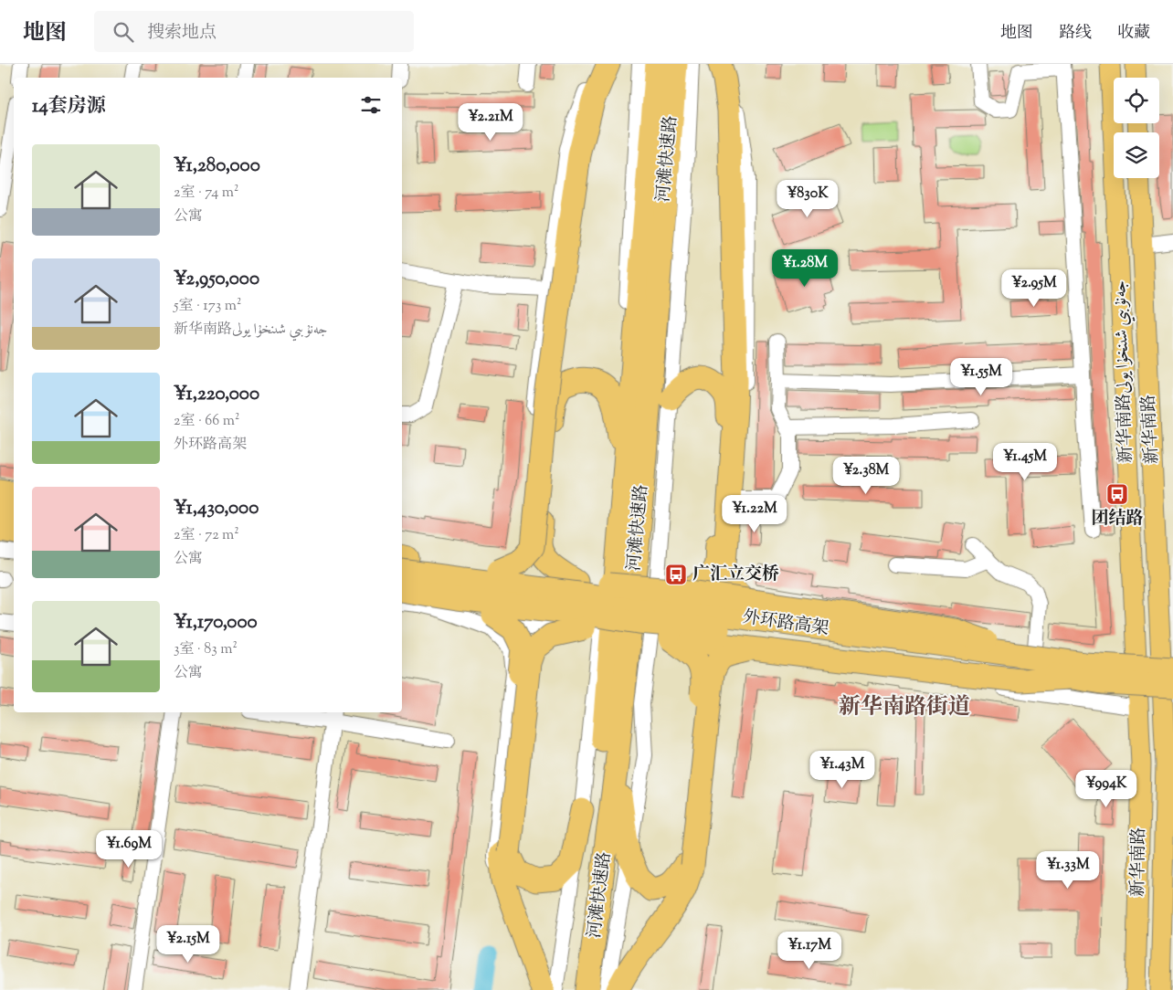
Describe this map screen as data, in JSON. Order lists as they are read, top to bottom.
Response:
{
  "streets": {
    "highway": ["河滩快速路", "外环路高架"],
    "main road": ["新华南路جەنۇبىي شىنخۇا يولى", "新华南路"]
  },
  "crossings": [
    ["新华南路جەنۇبىي شىنخۇا يولى", "新华南路"],
    ["新华南路", "外环路高架"]
  ],
  "districts": ["新华南路街道"],
  "places": {
    "bus stop": ["团结路", "广汇立交桥"]
  },
  "page": {
    "header": "地图",
    "search": "搜索地点",
    "nav": ["地图", "路线", "收藏"],
    "heading": "14套房源",
    "price": [
      "¥2.21M",
      "¥830K",
      "¥1.28M",
      "¥2.95M",
      "¥1.55M",
      "¥1.45M",
      "¥2.38M",
      "¥1.22M",
      "¥1.43M",
      "¥994K",
      "¥1.69M",
      "¥1.33M",
      "¥2.15M",
      "¥1.17M"
    ],
    "list": [
      {
        "name": "¥1,280,000",
        "note": "2室 · 74 m² · 公寓"
      },
      {
        "name": "¥2,950,000",
        "note": "5室 · 173 m² · 新华南路جەنۇبىي شىنخۇا يولى"
      },
      {
        "name": "¥1,220,000",
        "note": "2室 · 66 m² · 外环路高架"
      },
      {
        "name": "¥1,430,000",
        "note": "2室 · 72 m² · 公寓"
      },
      {
        "name": "¥1,170,000",
        "note": "3室 · 83 m² · 公寓"
      }
    ]
  }
}
